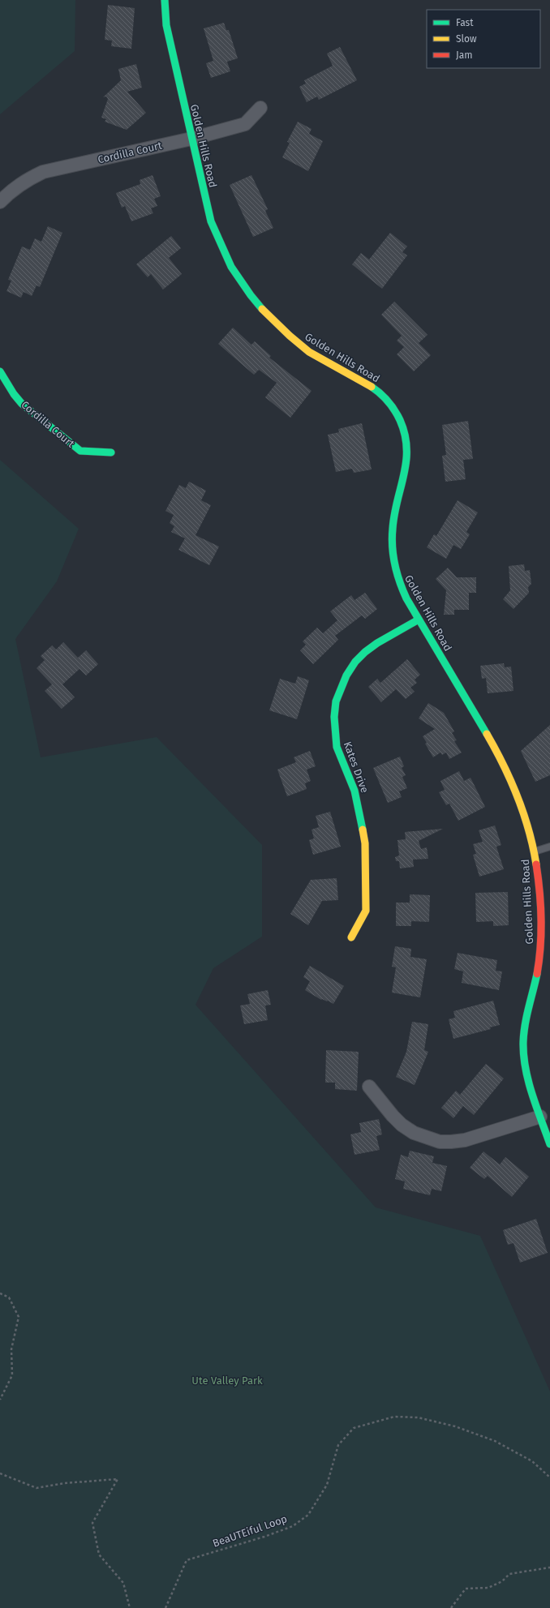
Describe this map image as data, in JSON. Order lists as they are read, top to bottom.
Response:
{
  "streets": {
    "street": ["Golden Hills Road", "Cordilla Court", "Kates Drive"],
    "path": ["BeaUTEiful Loop"]
  },
  "crossings": [
    ["Golden Hills Road", "Cordilla Court"],
    ["Golden Hills Road", "Kates Drive"]
  ],
  "parks": ["Ute Valley Park"],
  "legend": ["Fast", "Slow", "Jam"]
}
